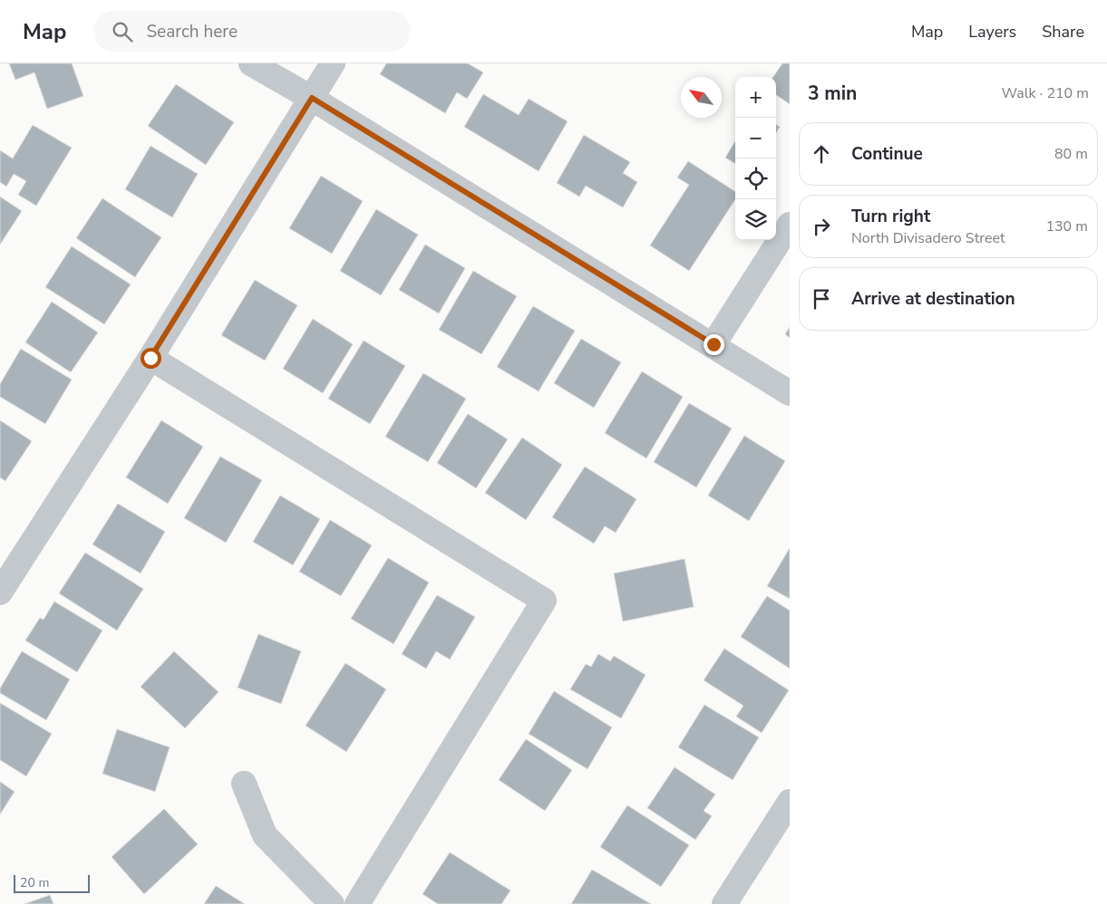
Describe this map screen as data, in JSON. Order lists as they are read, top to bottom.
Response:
{
  "scale_bar": "20 m",
  "north": "top left",
  "page": {
    "header": "Map",
    "search": "Search here",
    "nav": ["Map", "Layers", "Share"],
    "heading": ["3 min", "Walk · 210 m"],
    "map_buttons": ["+", "−"],
    "list": [
      ["Continue", "80 m"],
      ["Turn right", "North Divisadero Street", "130 m"],
      "Arrive at destination"
    ],
    "scale": "20 m"
  }
}
